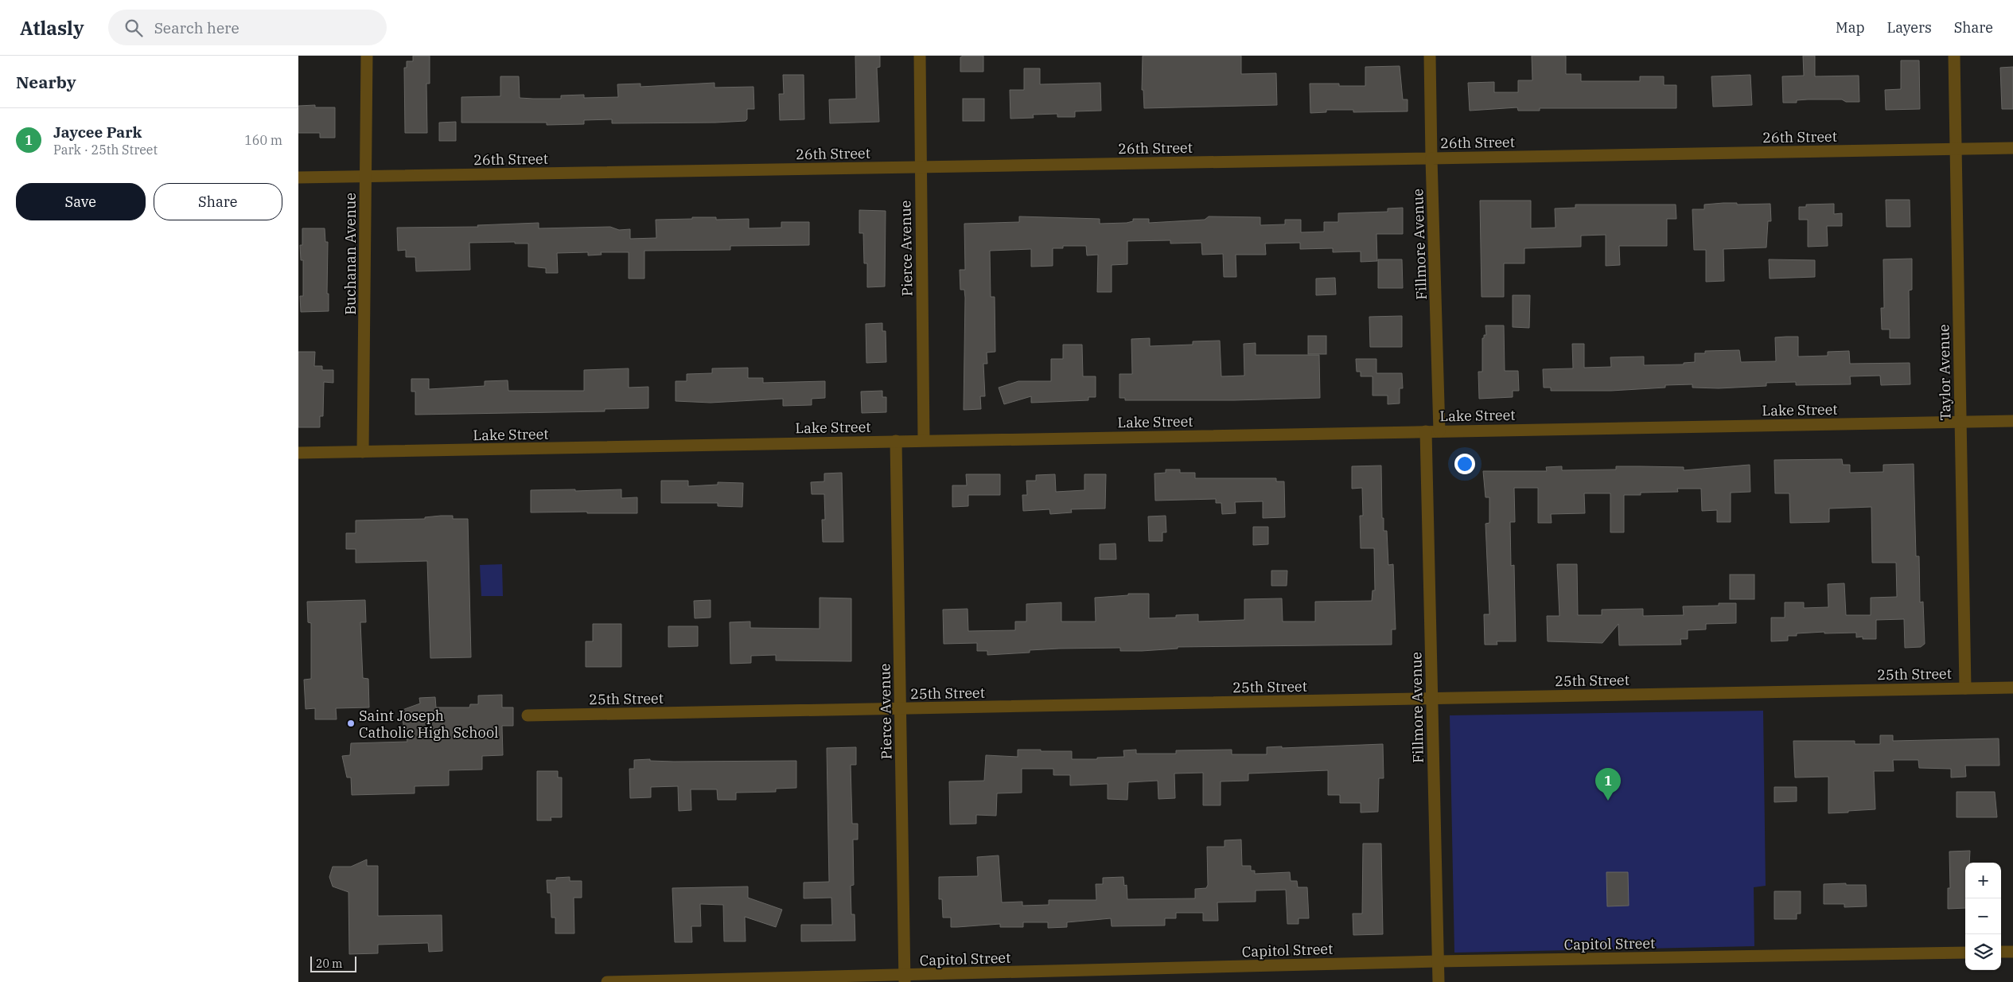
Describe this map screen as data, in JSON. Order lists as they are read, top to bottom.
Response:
{
  "streets": {
    "street": [
      "26th Street",
      "Fillmore Avenue",
      "Pierce Avenue",
      "Buchanan Avenue",
      "Taylor Avenue",
      "Lake Street",
      "25th Street",
      "Capitol Street"
    ]
  },
  "crossings": [
    ["26th Street", "Fillmore Avenue"],
    ["26th Street", "Pierce Avenue"],
    ["26th Street", "Buchanan Avenue"],
    ["26th Street", "Taylor Avenue"],
    ["Fillmore Avenue", "Lake Street"],
    ["Fillmore Avenue", "25th Street"],
    ["Fillmore Avenue", "Capitol Street"],
    ["Pierce Avenue", "Lake Street"],
    ["Pierce Avenue", "25th Street"],
    ["Pierce Avenue", "Capitol Street"],
    ["Buchanan Avenue", "Lake Street"],
    ["Taylor Avenue", "Lake Street"],
    ["Taylor Avenue", "25th Street"]
  ],
  "places": ["Saint Joseph Catholic High School"],
  "scale_bar": "20 m",
  "page": {
    "header": "Atlasly",
    "search": "Search here",
    "nav": ["Map", "Layers", "Share"],
    "heading": "Nearby",
    "list": [
      {
        "mark": "1",
        "name": "Jaycee Park",
        "note": "Park · 25th Street",
        "value": "160 m"
      }
    ],
    "buttons": ["Save", "Share"],
    "pins": "1",
    "map_buttons": ["+", "−"],
    "scale": "20 m"
  }
}
